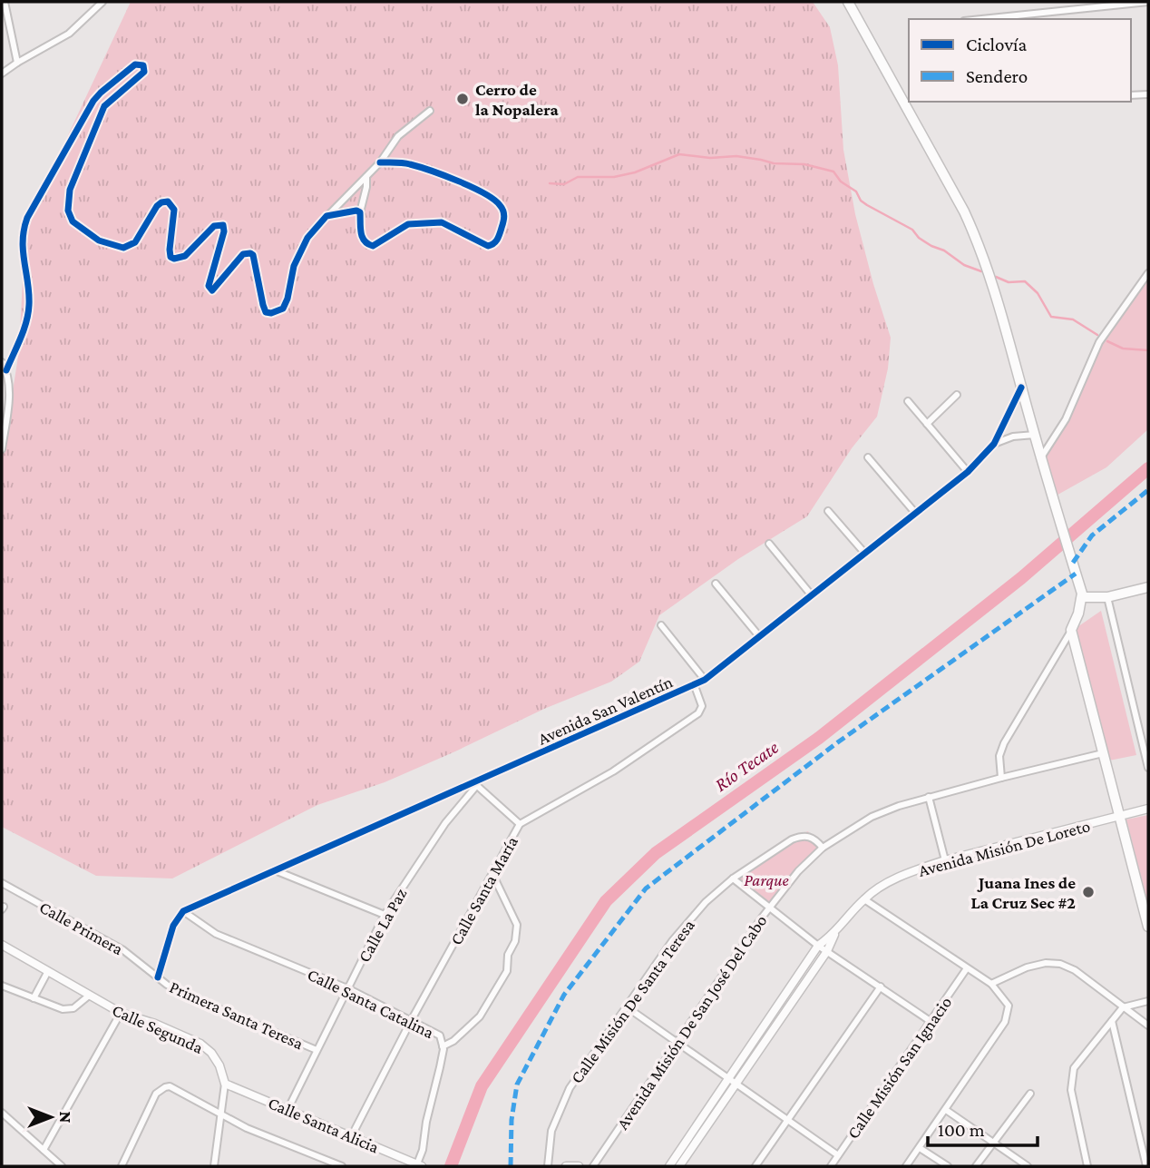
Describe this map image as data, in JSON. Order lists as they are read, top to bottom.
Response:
{
  "streets": {
    "street": [
      "Avenida San Valentín",
      "Avenida Misión De Loreto",
      "Calle Santa María",
      "Calle La Paz",
      "Calle Primera",
      "Calle Misión De Santa Teresa",
      "Calle Santa Catalina",
      "Primera Santa Teresa",
      "Avenida Misión De San José Del Cabo",
      "Calle Segunda",
      "Calle Misión San Ignacio",
      "Calle Santa Alicia"
    ]
  },
  "crossings": [
    ["Avenida San Valentín", "Calle Santa María"],
    ["Avenida San Valentín", "Calle La Paz"],
    ["Avenida San Valentín", "Calle Santa Catalina"],
    ["Calle Santa María", "Calle Santa Catalina"],
    ["Calle Santa María", "Calle Santa Alicia"],
    ["Calle La Paz", "Calle Santa Catalina"],
    ["Calle La Paz", "Primera Santa Teresa"],
    ["Calle La Paz", "Calle Santa Alicia"],
    ["Calle Primera", "Primera Santa Teresa"],
    ["Calle Misión De Santa Teresa", "Avenida Misión De San José Del Cabo"],
    ["Calle Santa Catalina", "Calle Santa Alicia"],
    ["Calle Segunda", "Calle Santa Alicia"]
  ],
  "water": ["Río Tecate"],
  "parks": ["Parque"],
  "places": ["Cerro de la Nopalera", "Juana Ines de La Cruz Sec #2"],
  "legend": ["Ciclovía", "Sendero"],
  "scale_bar": "100 m",
  "north": "right"
}
